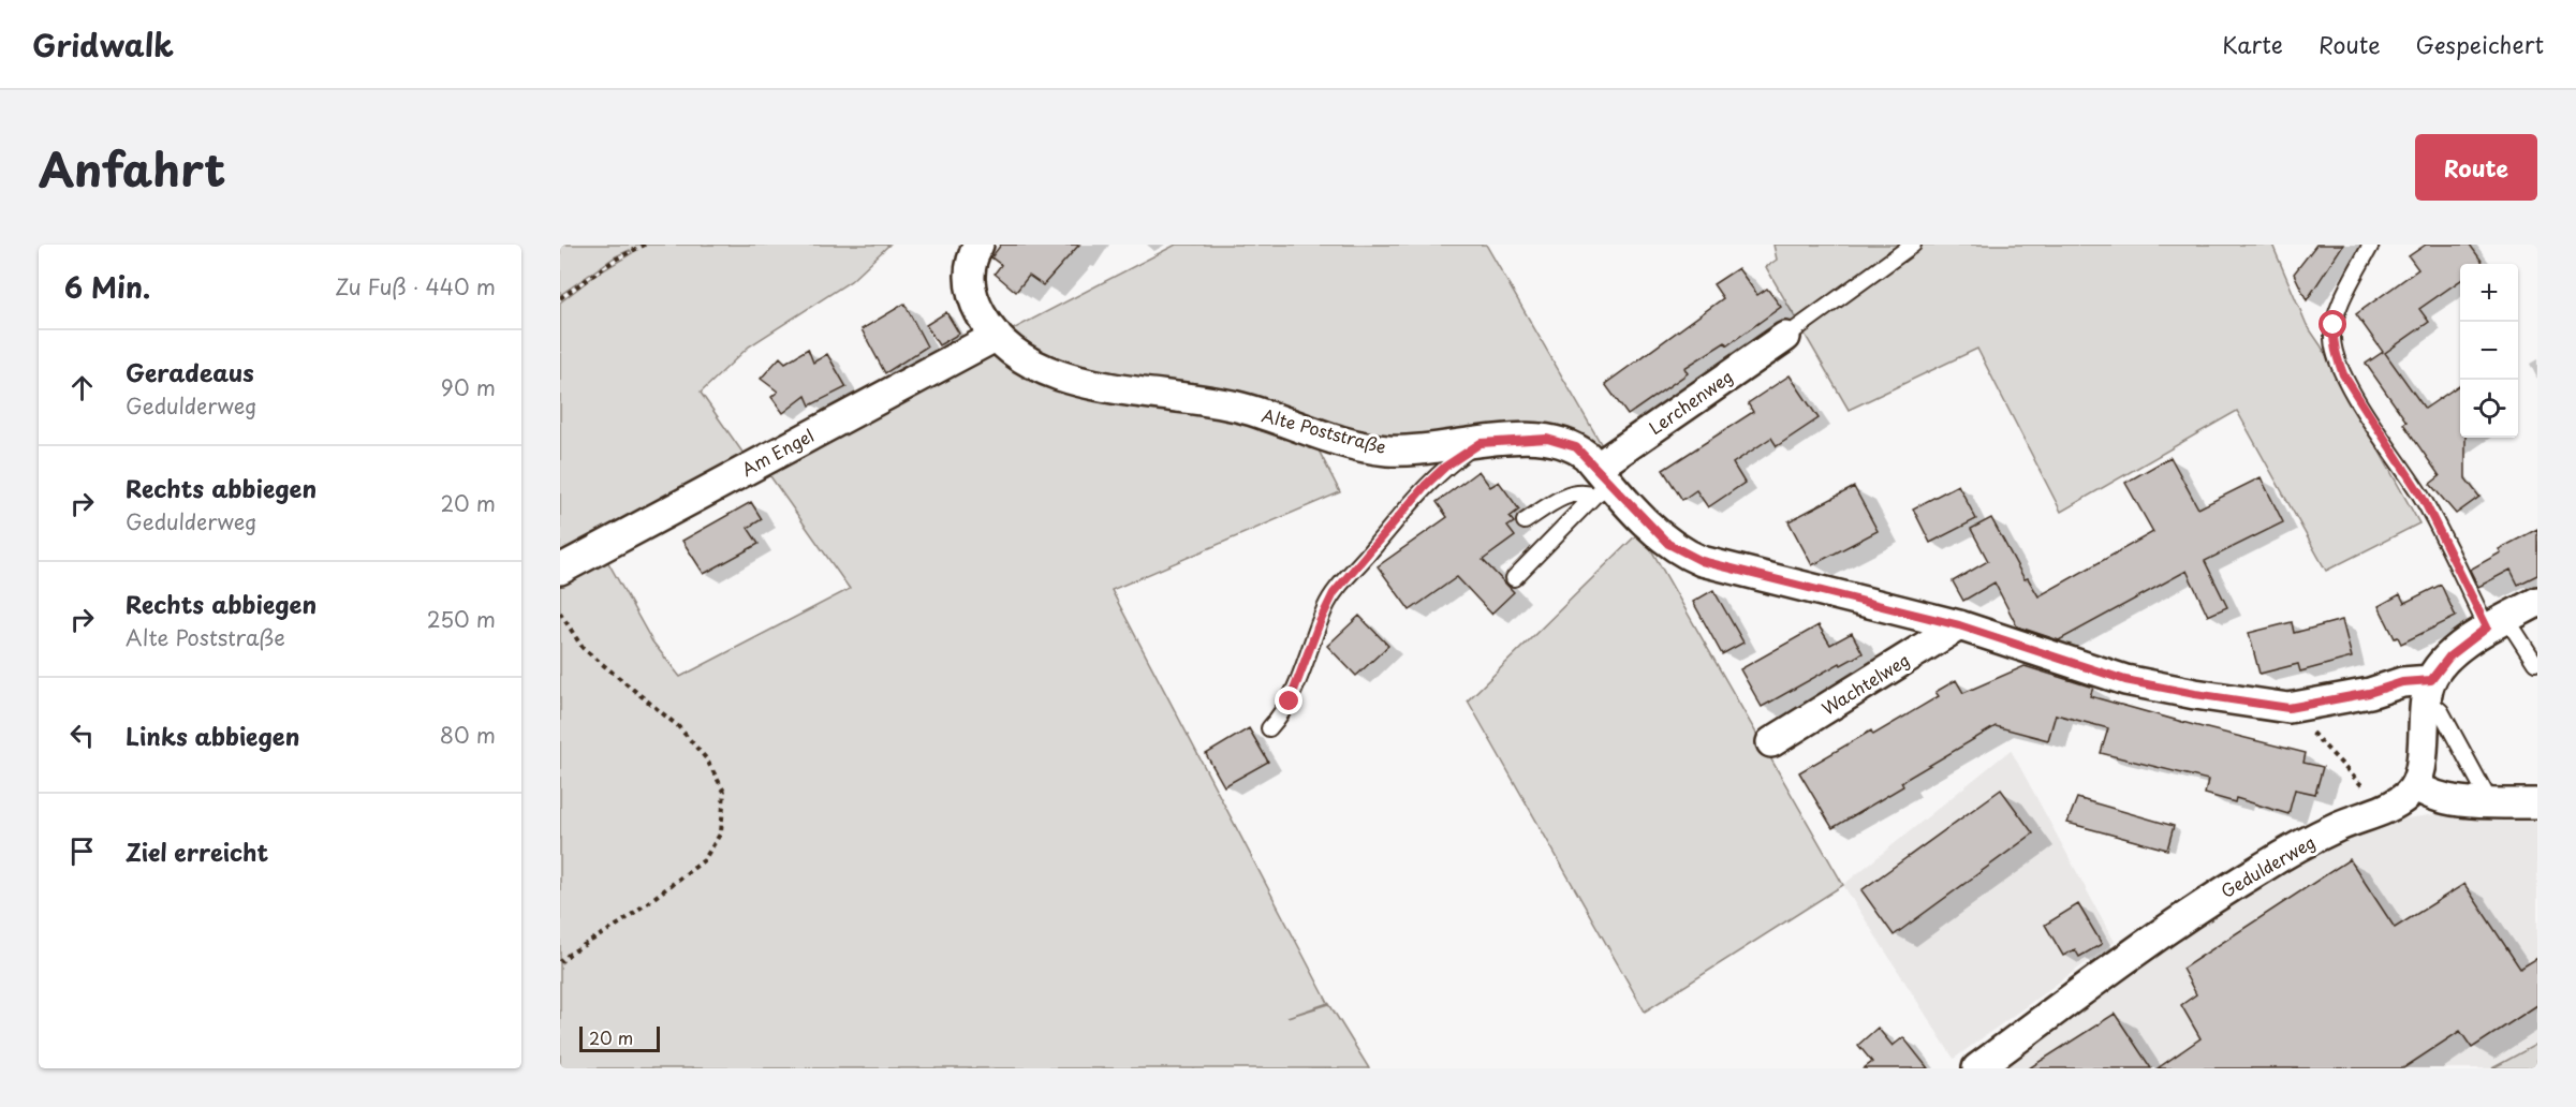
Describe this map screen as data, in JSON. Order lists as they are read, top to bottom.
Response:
{
  "streets": {
    "street": [
      "Lerchenweg",
      "Alte Poststraße",
      "Am Engel",
      "Wachtelweg",
      "Gedulderweg"
    ]
  },
  "crossings": [
    ["Lerchenweg", "Alte Poststraße"],
    ["Alte Poststraße", "Am Engel"],
    ["Alte Poststraße", "Wachtelweg"]
  ],
  "scale_bar": "20 m",
  "page": {
    "header": "Gridwalk",
    "nav": ["Karte", "Route", "Gespeichert"],
    "title": "Anfahrt",
    "buttons": "Route",
    "heading": ["6 Min.", "Zu Fuß · 440 m"],
    "map_buttons": ["+", "−"],
    "list": [
      ["Geradeaus", "Gedulderweg", "90 m"],
      ["Rechts abbiegen", "Gedulderweg", "20 m"],
      ["Rechts abbiegen", "Alte Poststraße", "250 m"],
      ["Links abbiegen", "80 m"],
      "Ziel erreicht"
    ],
    "scale": "20 m"
  }
}
